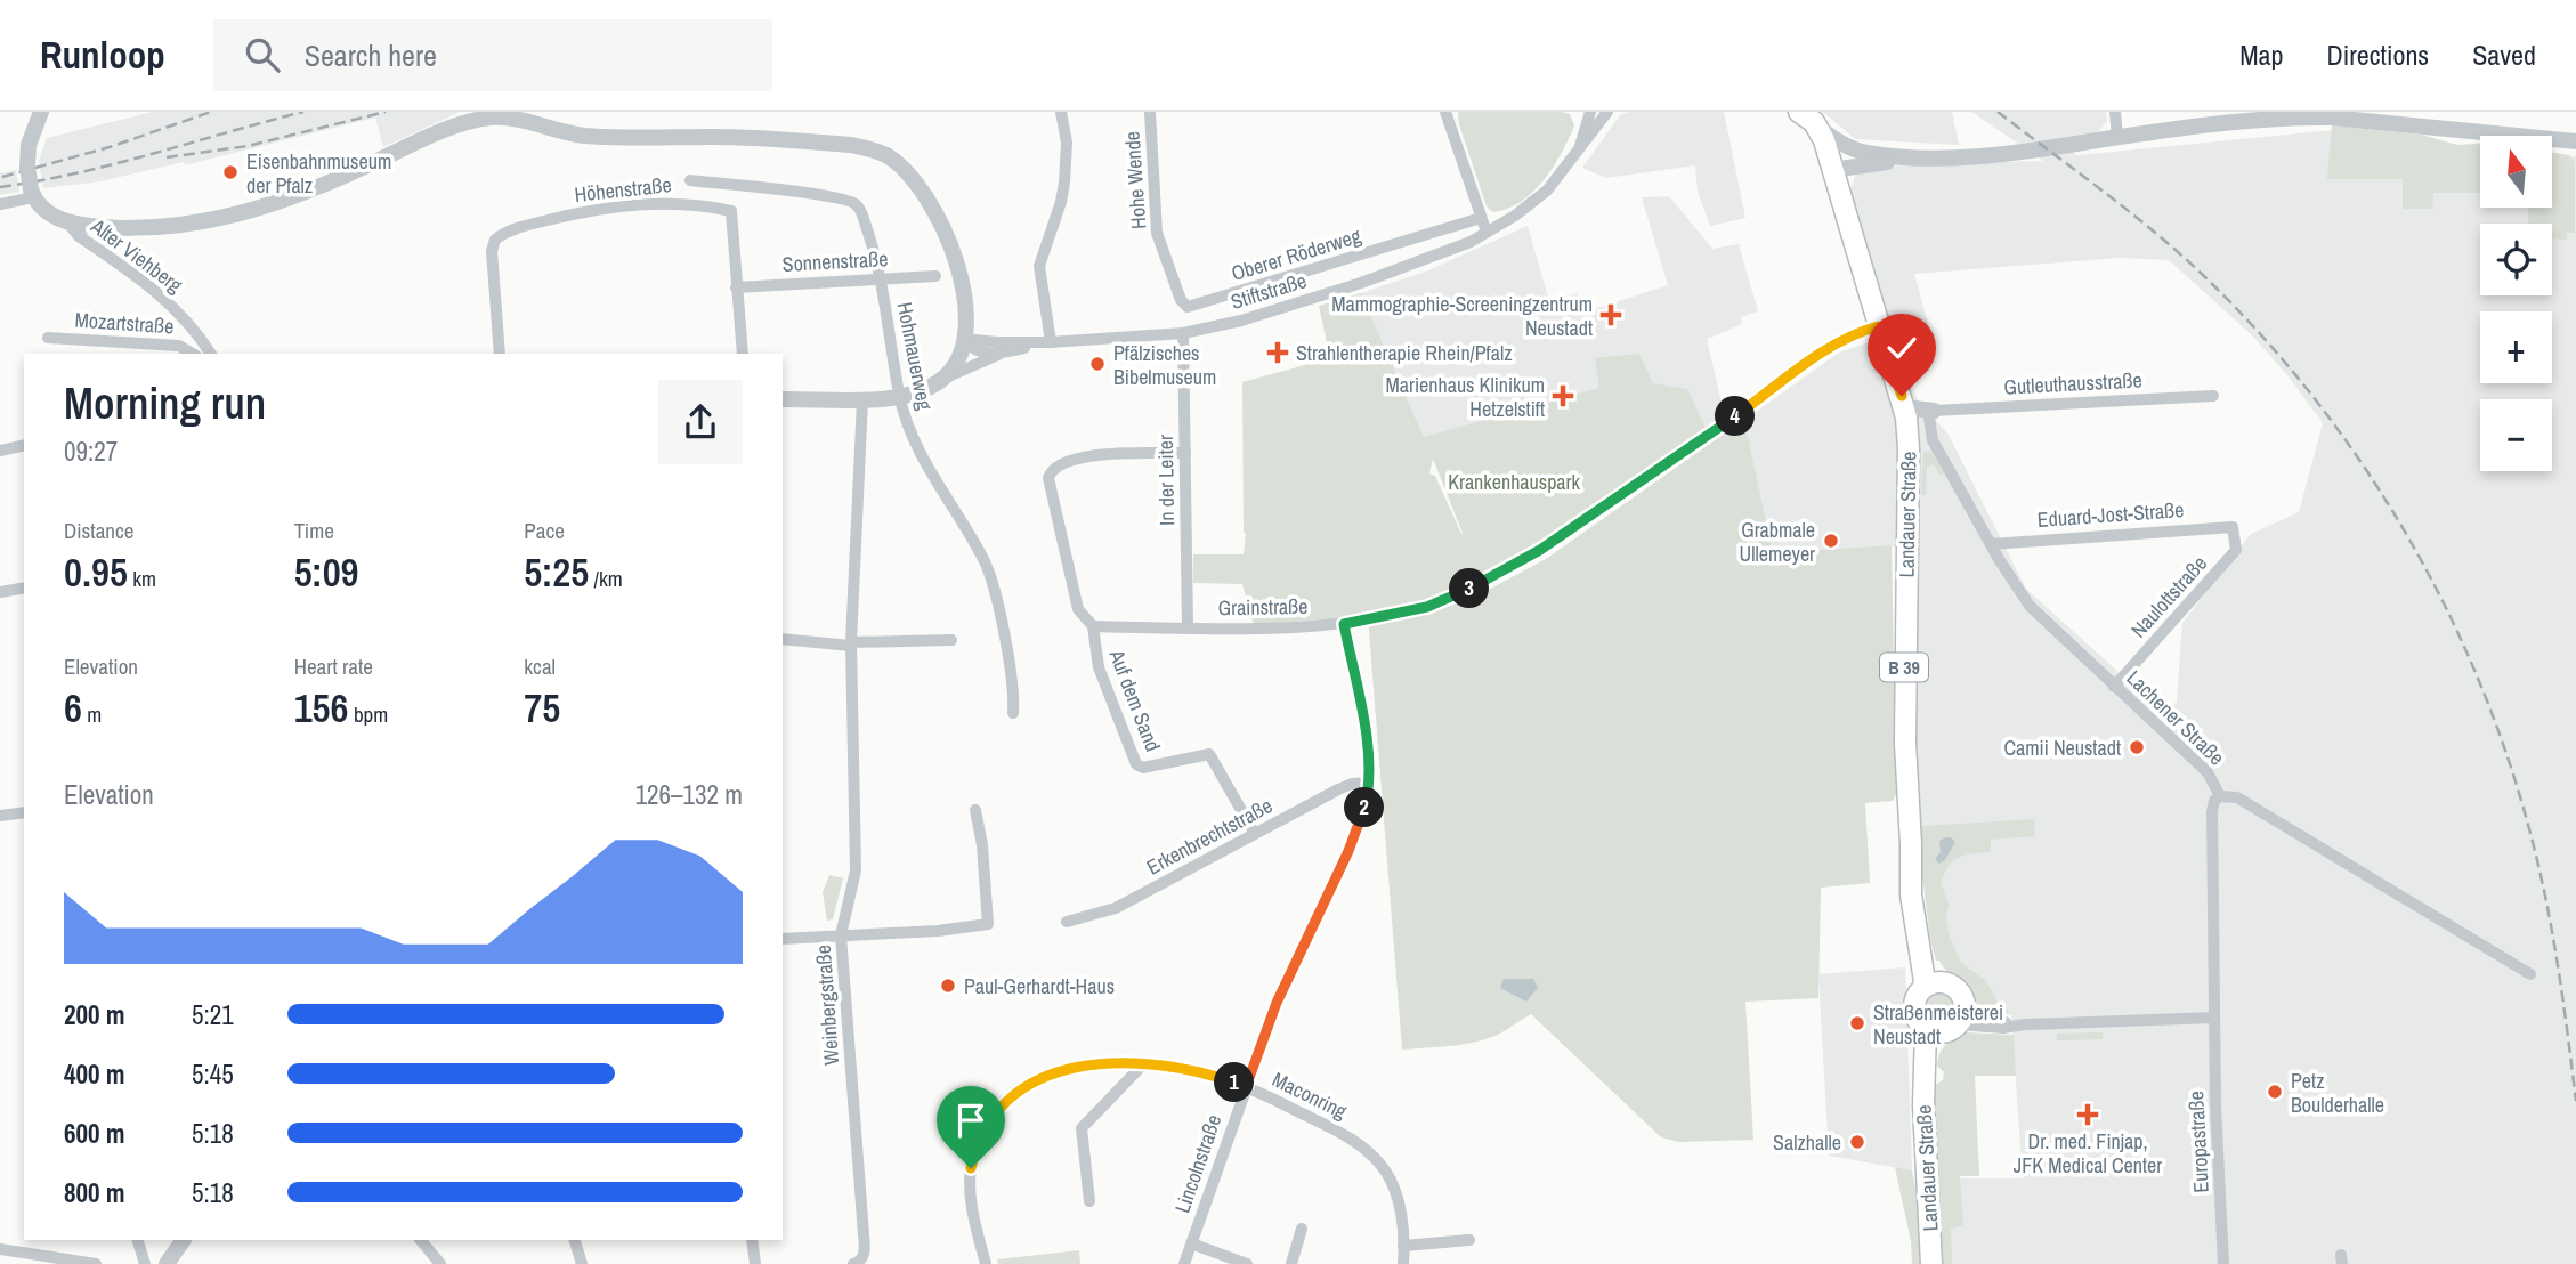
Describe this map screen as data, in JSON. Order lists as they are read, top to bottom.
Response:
{
  "streets": {
    "main road": ["Landauer Straße", "B 39"],
    "street": [
      "Hohe Wende",
      "Höhenstraße",
      "Oberer Röderweg",
      "Alter Viehberg",
      "Sonnenstraße",
      "Stiftstraße",
      "Mozartstraße",
      "Hohmauerweg",
      "Gutleuthausstraße",
      "In der Leiter",
      "Eduard-Jost-Straße",
      "Naulottstraße",
      "Grainstraße",
      "Auf dem Sand",
      "Lachener Straße",
      "Erkenbrechtstraße",
      "Weinbergstraße",
      "Maconring",
      "Europastraße",
      "Lincolnstraße"
    ]
  },
  "crossings": [
    ["Hohe Wende", "Oberer Röderweg"],
    ["Höhenstraße", "Sonnenstraße"],
    ["Sonnenstraße", "Hohmauerweg"],
    ["Stiftstraße", "In der Leiter"],
    ["In der Leiter", "Grainstraße"],
    ["Landauer Straße", "Grainstraße"],
    ["Eduard-Jost-Straße", "Naulottstraße"],
    ["Eduard-Jost-Straße", "Lachener Straße"],
    ["Naulottstraße", "Lachener Straße"],
    ["Grainstraße", "Auf dem Sand"],
    ["Grainstraße", "Lincolnstraße"],
    ["Auf dem Sand", "Erkenbrechtstraße"],
    ["Lachener Straße", "Europastraße"],
    ["Erkenbrechtstraße", "Lincolnstraße"],
    ["Maconring", "Lincolnstraße"]
  ],
  "parks": ["Krankenhauspark"],
  "places": {
    "other": [
      "Eisenbahnmuseum der Pfalz",
      "Pfälzisches Bibelmuseum",
      "Grabmale Ullemeyer",
      "Camii Neustadt",
      "Paul-Gerhardt-Haus",
      "Straßenmeisterei Neustadt",
      "Petz Boulderhalle",
      "Salzhalle"
    ],
    "health": [
      "Mammographie-Screeningzentrum Neustadt",
      "Strahlentherapie Rhein/Pfalz",
      "Marienhaus Klinikum Hetzelstift",
      "Dr. med. Finjap, JFK Medical Center"
    ]
  },
  "north": "top",
  "page": {
    "header": "Runloop",
    "search": "Search here",
    "nav": ["Map", "Directions", "Saved"],
    "map_buttons": ["+", "−"],
    "heading": ["Morning run", "09:27"],
    "pins": [
      "4",
      "3",
      "2",
      "1"
    ],
    "stats": [
      ["Distance", "0.95 km"],
      ["Time", "5:09"],
      ["Pace", "5:25 /km"],
      ["Elevation", "6 m"],
      ["Heart rate", "156 bpm"],
      ["kcal", "75"]
    ],
    "chart": ["Elevation", "126–132 m"],
    "list": [
      {
        "name": "200 m",
        "note": "5:21"
      },
      {
        "name": "400 m",
        "note": "5:45"
      },
      {
        "name": "600 m",
        "note": "5:18"
      },
      {
        "name": "800 m",
        "note": "5:18"
      }
    ]
  }
}
